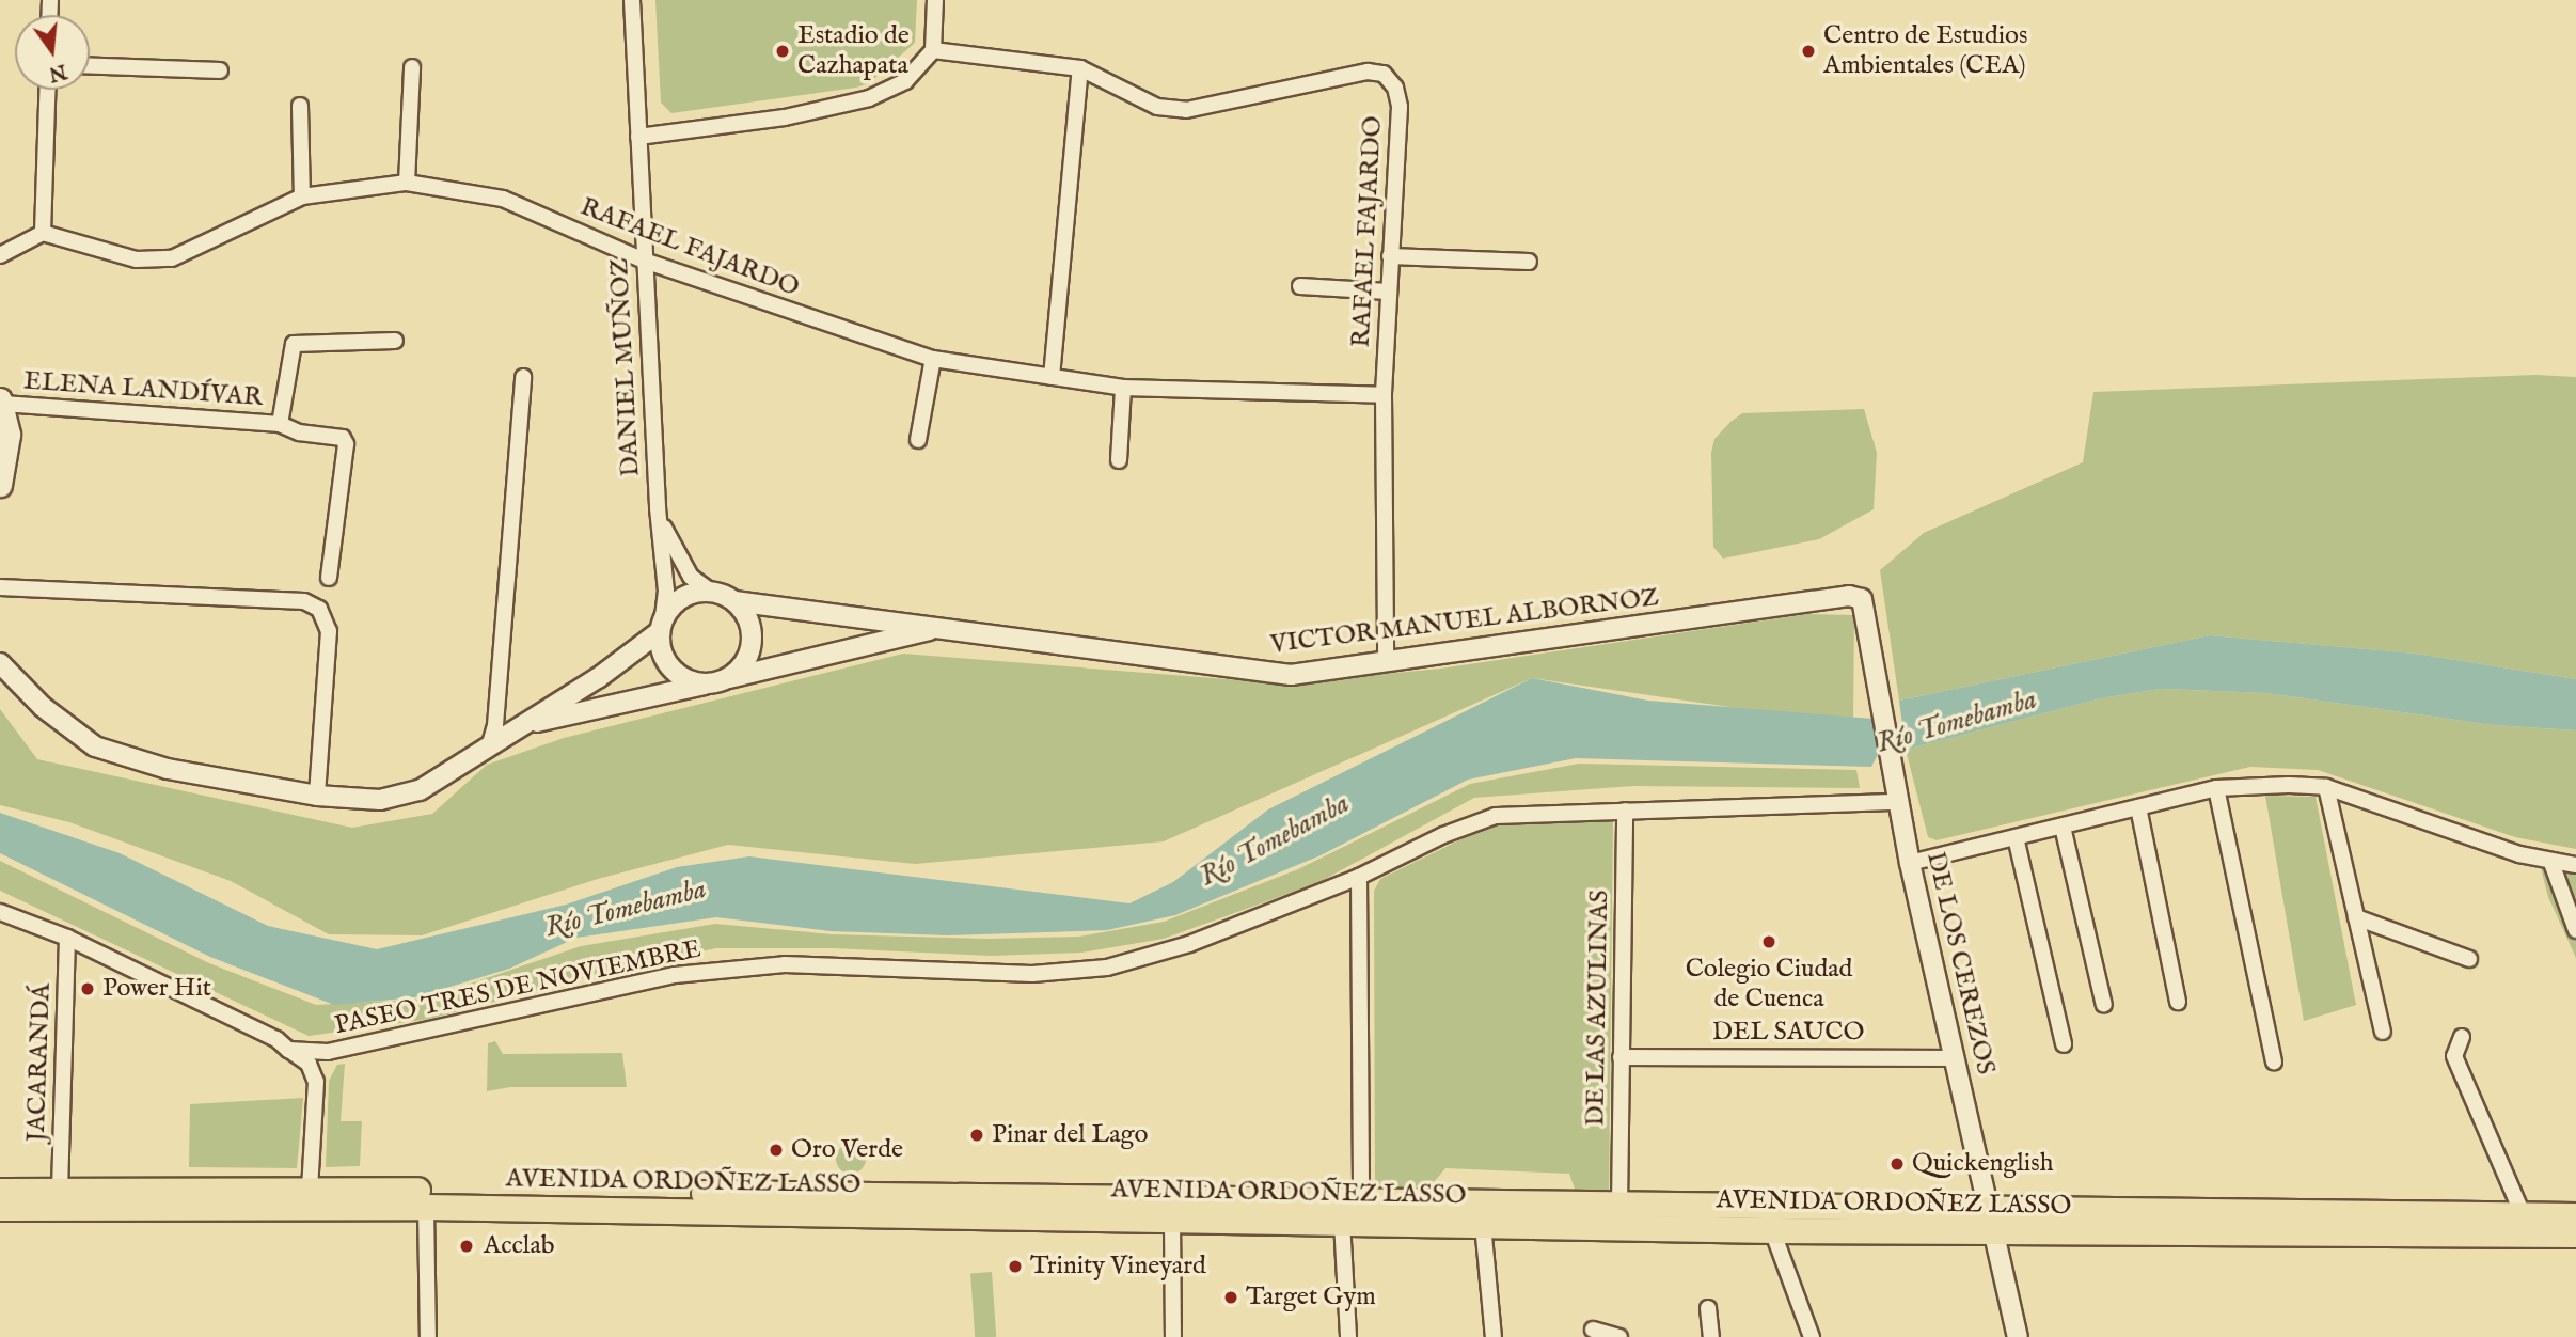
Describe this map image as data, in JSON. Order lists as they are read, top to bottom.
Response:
{
  "streets": {
    "main road": ["AVENIDA ORDOÑEZ LASSO"],
    "street": [
      "RAFAEL FAJARDO",
      "DANIEL MUÑOZ",
      "ELENA LANDÍVAR",
      "VICTOR MANUEL ALBORNOZ",
      "DE LOS CEREZOS",
      "PASEO TRES DE NOVIEMBRE",
      "DE LAS AZULINAS",
      "DEL SAUCO",
      "JACARANDÁ"
    ]
  },
  "crossings": [
    ["RAFAEL FAJARDO", "DANIEL MUÑOZ"],
    ["RAFAEL FAJARDO", "VICTOR MANUEL ALBORNOZ"],
    ["DANIEL MUÑOZ", "VICTOR MANUEL ALBORNOZ"],
    ["VICTOR MANUEL ALBORNOZ", "DE LOS CEREZOS"],
    ["DE LOS CEREZOS", "PASEO TRES DE NOVIEMBRE"],
    ["DE LOS CEREZOS", "DEL SAUCO"],
    ["DE LOS CEREZOS", "AVENIDA ORDOÑEZ LASSO"],
    ["PASEO TRES DE NOVIEMBRE", "DE LAS AZULINAS"],
    ["DE LAS AZULINAS", "DEL SAUCO"],
    ["DE LAS AZULINAS", "AVENIDA ORDOÑEZ LASSO"],
    ["JACARANDÁ", "AVENIDA ORDOÑEZ LASSO"]
  ],
  "water": ["Río Tomebamba"],
  "places": [
    "Estadio de Cazhapata",
    "Centro de Estudios Ambientales (CEA)",
    "Colegio Ciudad de Cuenca",
    "Power Hit",
    "Pinar del Lago",
    "Oro Verde",
    "Quickenglish",
    "Acclab",
    "Trinity Vineyard",
    "Target Gym"
  ],
  "north": "bottom"
}
